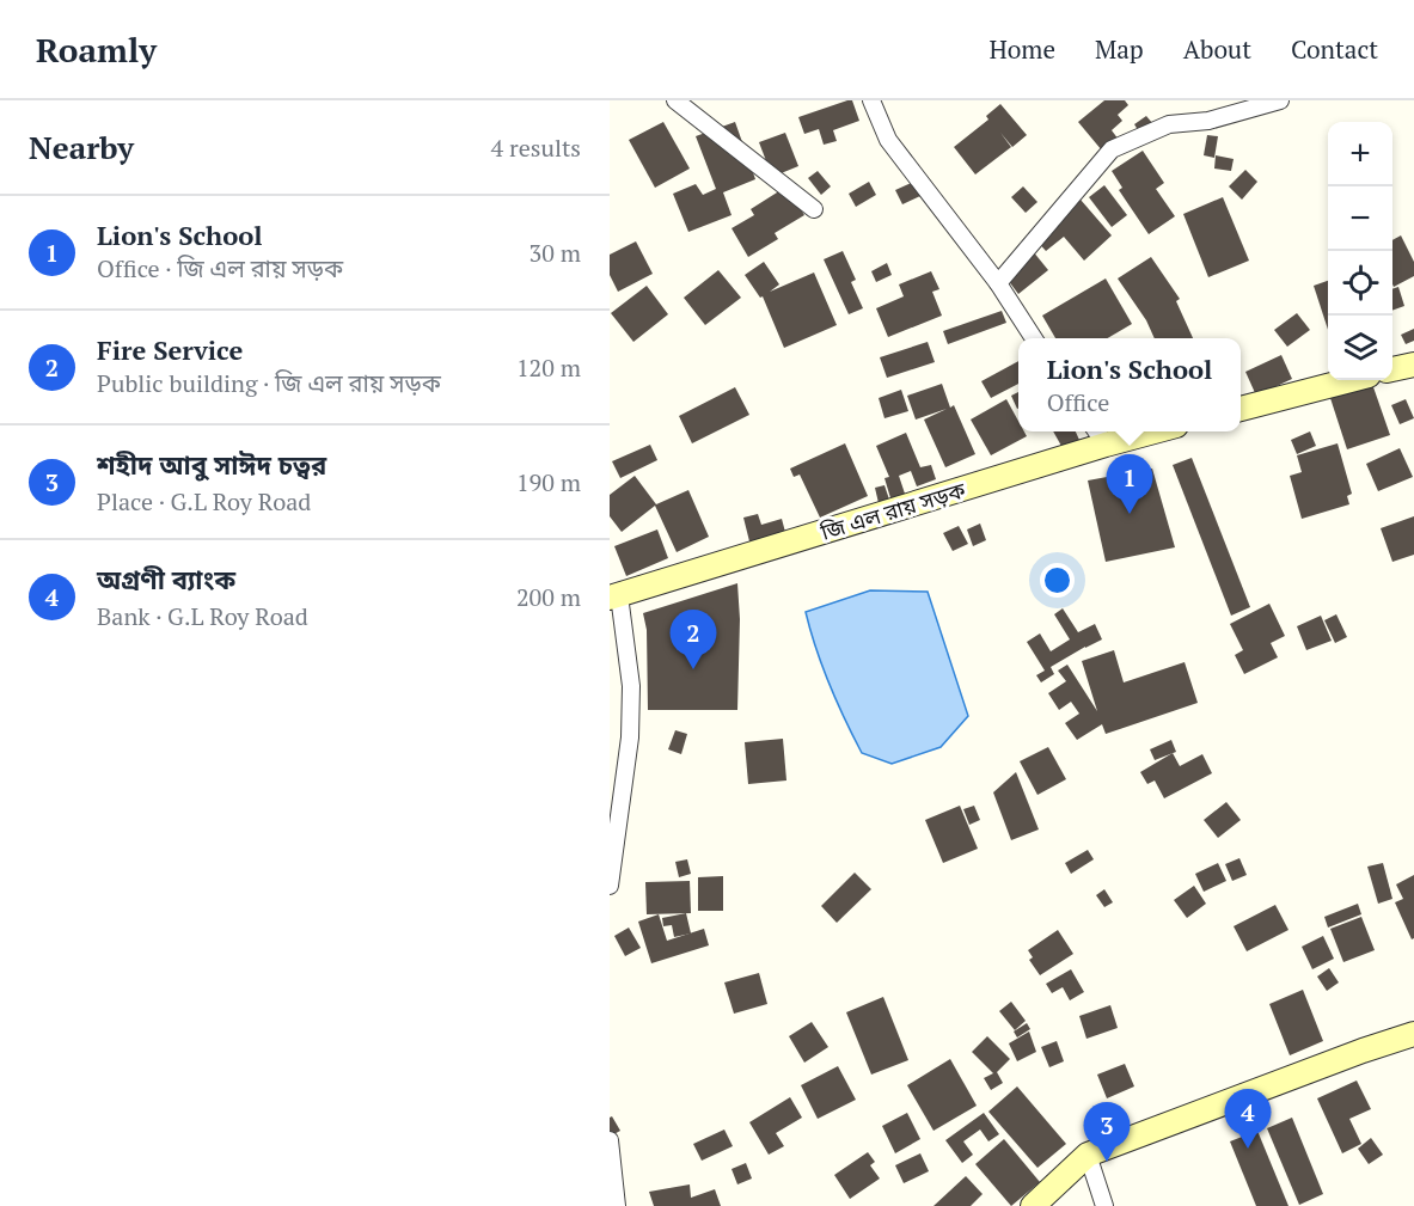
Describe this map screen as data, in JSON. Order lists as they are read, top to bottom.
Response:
{
  "streets": {
    "main road": ["জি এল রায় সড়ক"]
  },
  "page": {
    "header": "Roamly",
    "nav": [
      "Home",
      "Map",
      "About",
      "Contact"
    ],
    "heading": ["Nearby", "4 results"],
    "map_buttons": ["+", "−"],
    "list": [
      {
        "mark": "1",
        "name": "Lion's School",
        "note": "Office · জি এল রায় সড়ক",
        "value": "30 m"
      },
      {
        "mark": "2",
        "name": "Fire Service",
        "note": "Public building · জি এল রায় সড়ক",
        "value": "120 m"
      },
      {
        "mark": "3",
        "name": "শহীদ আবু সাঈদ চত্বর",
        "note": "Place · G.L Roy Road",
        "value": "190 m"
      },
      {
        "mark": "4",
        "name": "অগ্রণী ব্যাংক",
        "note": "Bank · G.L Roy Road",
        "value": "200 m"
      }
    ],
    "popup": ["Lion's School", "Office"],
    "pins": [
      "1",
      "2",
      "4",
      "3"
    ]
  }
}
